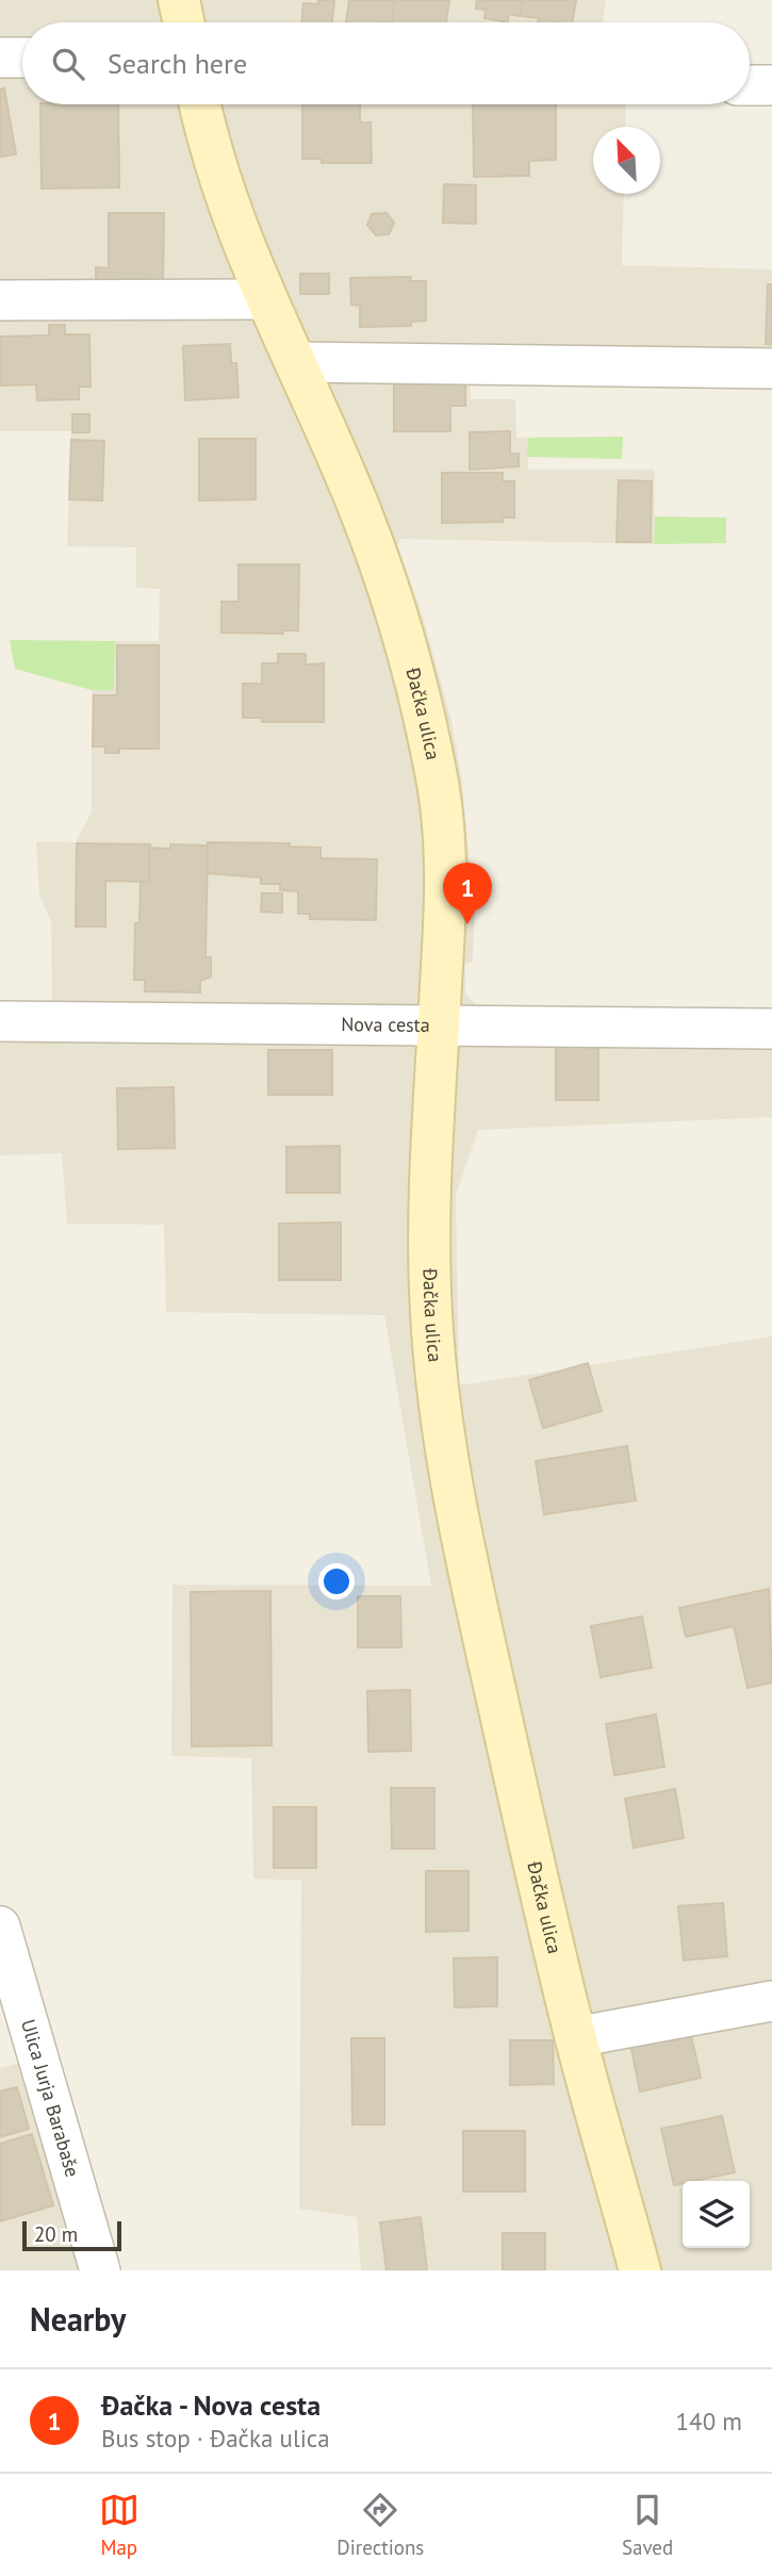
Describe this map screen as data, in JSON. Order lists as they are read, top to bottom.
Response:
{
  "streets": {
    "street": ["Đačka ulica", "Nova cesta", "Ulica Jurja Barabaše"]
  },
  "crossings": [
    ["Đačka ulica", "Nova cesta"]
  ],
  "scale_bar": "20 m",
  "north": "top left",
  "page": {
    "search": "Search here",
    "pins": "1",
    "scale": "20 m",
    "heading": "Nearby",
    "list": [
      {
        "mark": "1",
        "name": "Đačka - Nova cesta",
        "note": "Bus stop · Đačka ulica",
        "value": "140 m"
      }
    ],
    "nav": ["Map", "Directions", "Saved"]
  }
}
